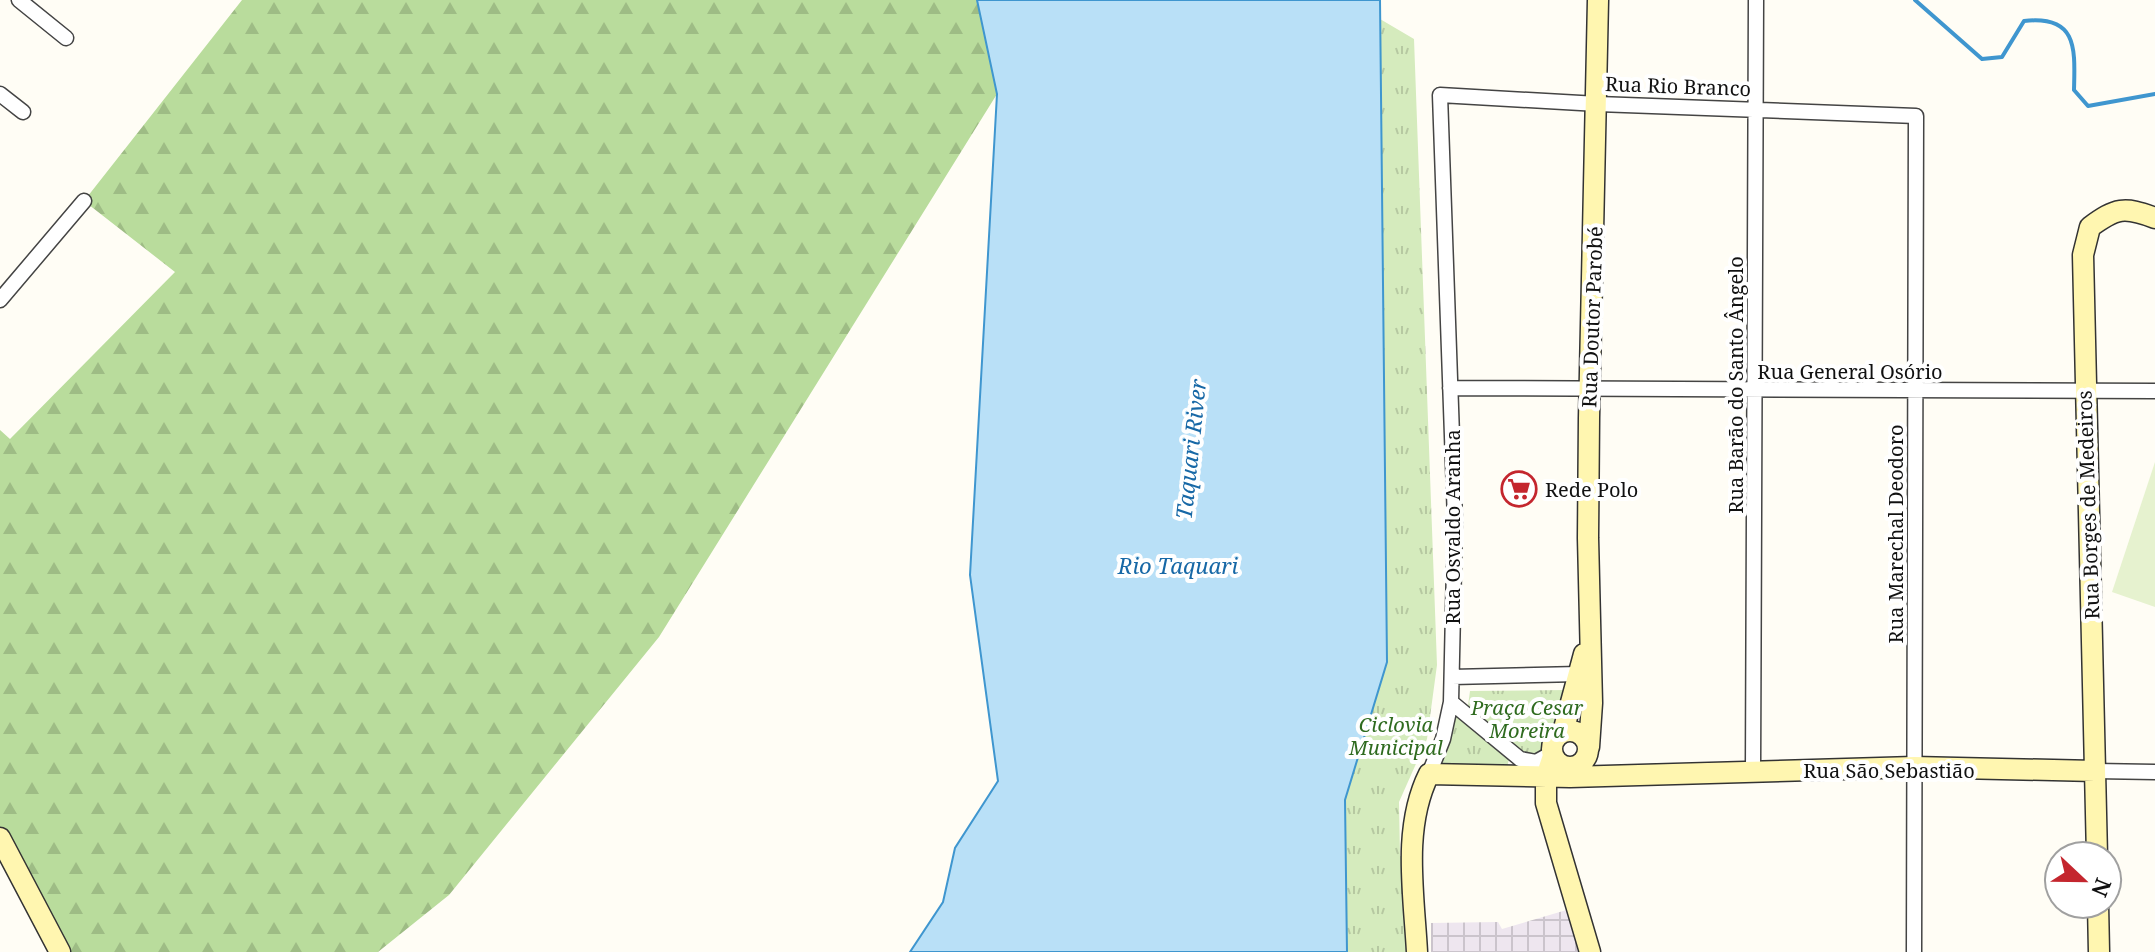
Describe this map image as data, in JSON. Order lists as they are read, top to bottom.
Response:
{
  "streets": {
    "main road": [
      "Rua Doutor Parobé",
      "Rua Borges de Medeiros",
      "Rua Osvaldo Aranha",
      "Rua São Sebastião"
    ],
    "street": [
      "Rua Rio Branco",
      "Rua General Osório",
      "Rua Barão do Santo Ângelo",
      "Rua Marechal Deodoro"
    ]
  },
  "crossings": [
    ["Rua Rio Branco", "Rua Doutor Parobé"],
    ["Rua Rio Branco", "Rua Barão do Santo Ângelo"],
    ["Rua Rio Branco", "Rua Osvaldo Aranha"],
    ["Rua Rio Branco", "Rua Marechal Deodoro"],
    ["Rua Doutor Parobé", "Rua General Osório"],
    ["Rua Doutor Parobé", "Rua São Sebastião"],
    ["Rua General Osório", "Rua Barão do Santo Ângelo"],
    ["Rua General Osório", "Rua Borges de Medeiros"],
    ["Rua General Osório", "Rua Osvaldo Aranha"],
    ["Rua General Osório", "Rua Marechal Deodoro"],
    ["Rua Barão do Santo Ângelo", "Rua São Sebastião"],
    ["Rua Borges de Medeiros", "Rua São Sebastião"],
    ["Rua Osvaldo Aranha", "Rua São Sebastião"],
    ["Rua Marechal Deodoro", "Rua São Sebastião"]
  ],
  "water": ["Taquari River", "Rio Taquari"],
  "parks": ["Praça Cesar Moreira", "Ciclovia Municipal"],
  "places": {
    "supermarket": ["Rede Polo"]
  },
  "north": "right"
}
